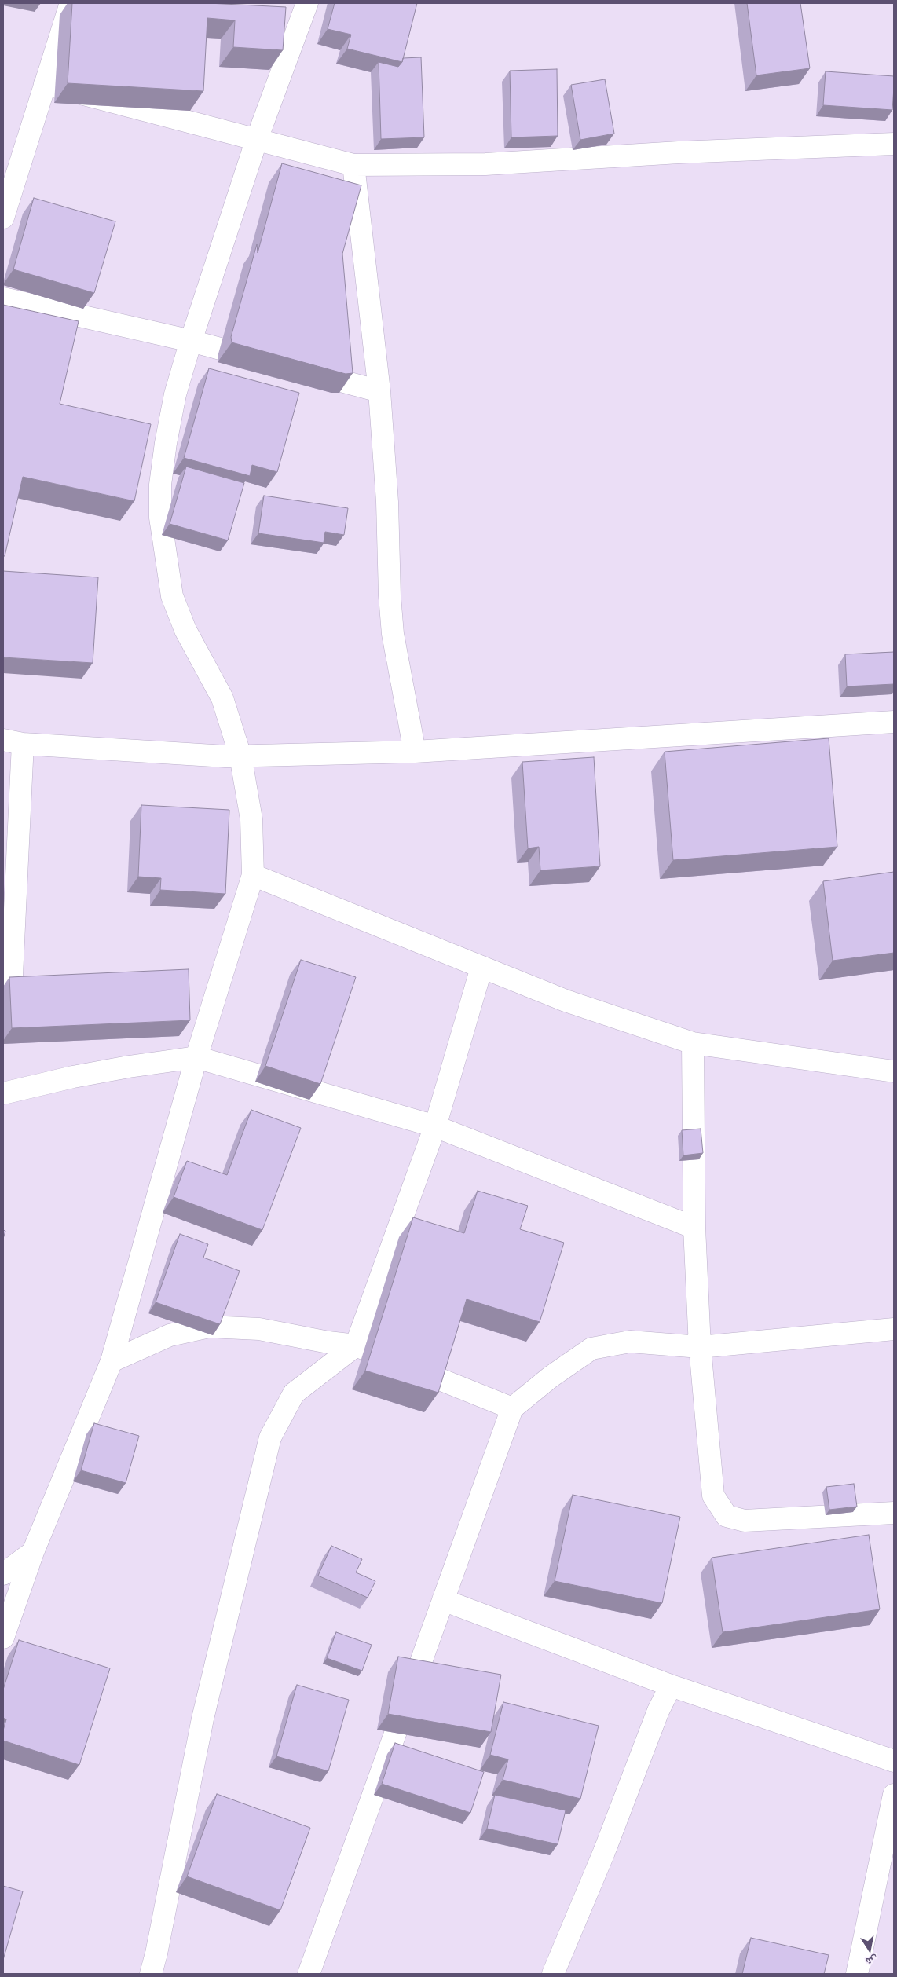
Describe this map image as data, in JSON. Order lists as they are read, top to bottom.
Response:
{
  "north": "bottom"
}
